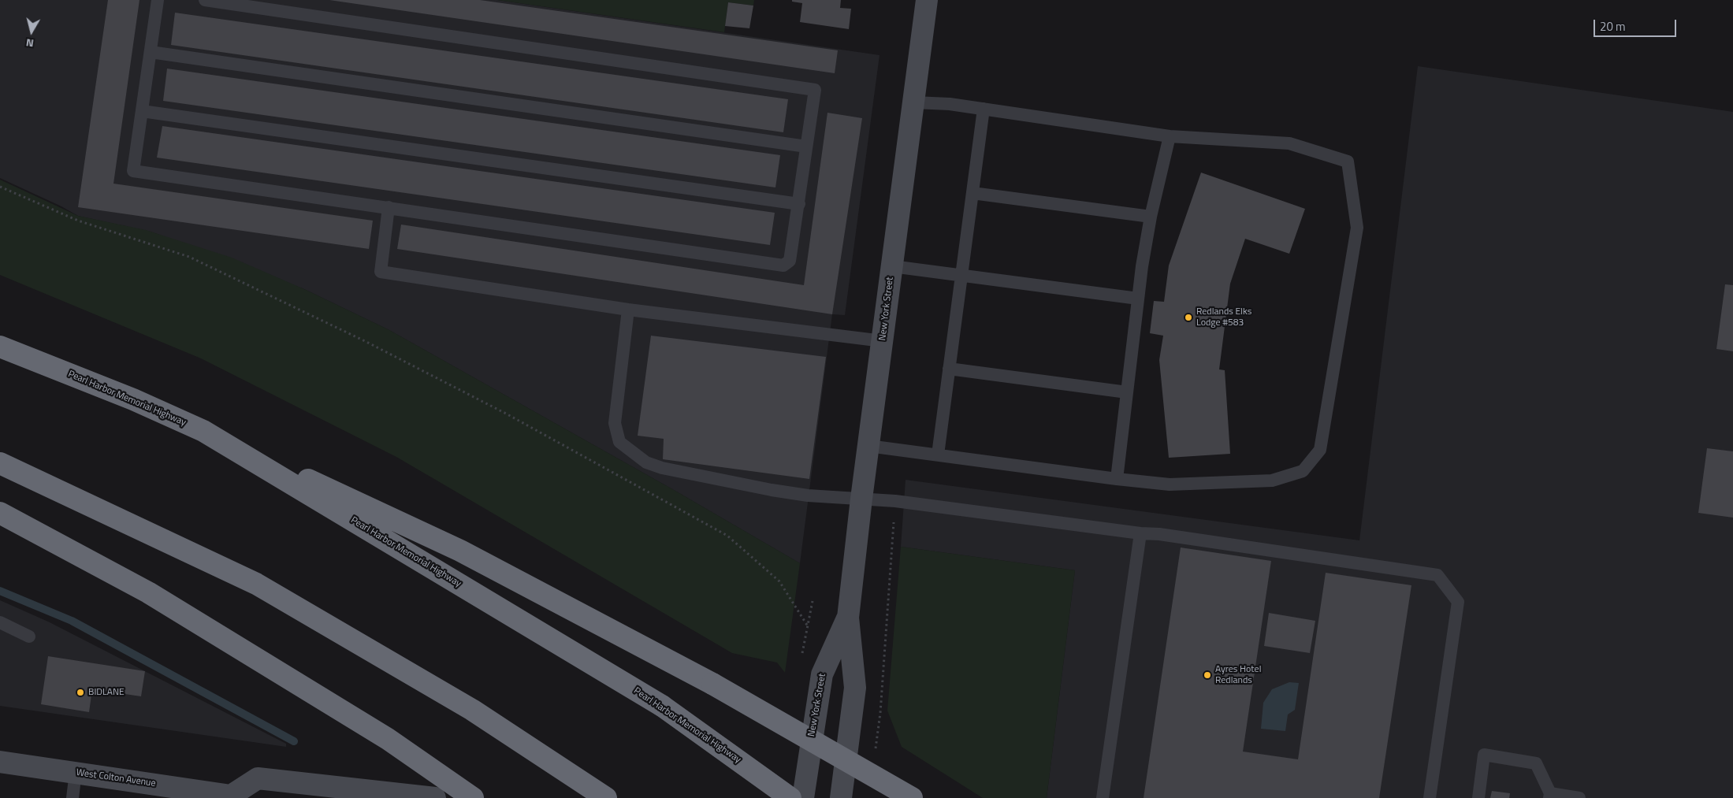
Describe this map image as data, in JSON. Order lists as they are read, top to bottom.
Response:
{
  "streets": {
    "highway": ["Pearl Harbor Memorial Highway"],
    "street": ["New York Street", "West Colton Avenue"]
  },
  "places": ["Redlands Elks Lodge #583", "Ayres Hotel Redlands", "BIDLANE"],
  "scale_bar": "20 m",
  "north": "bottom"
}
